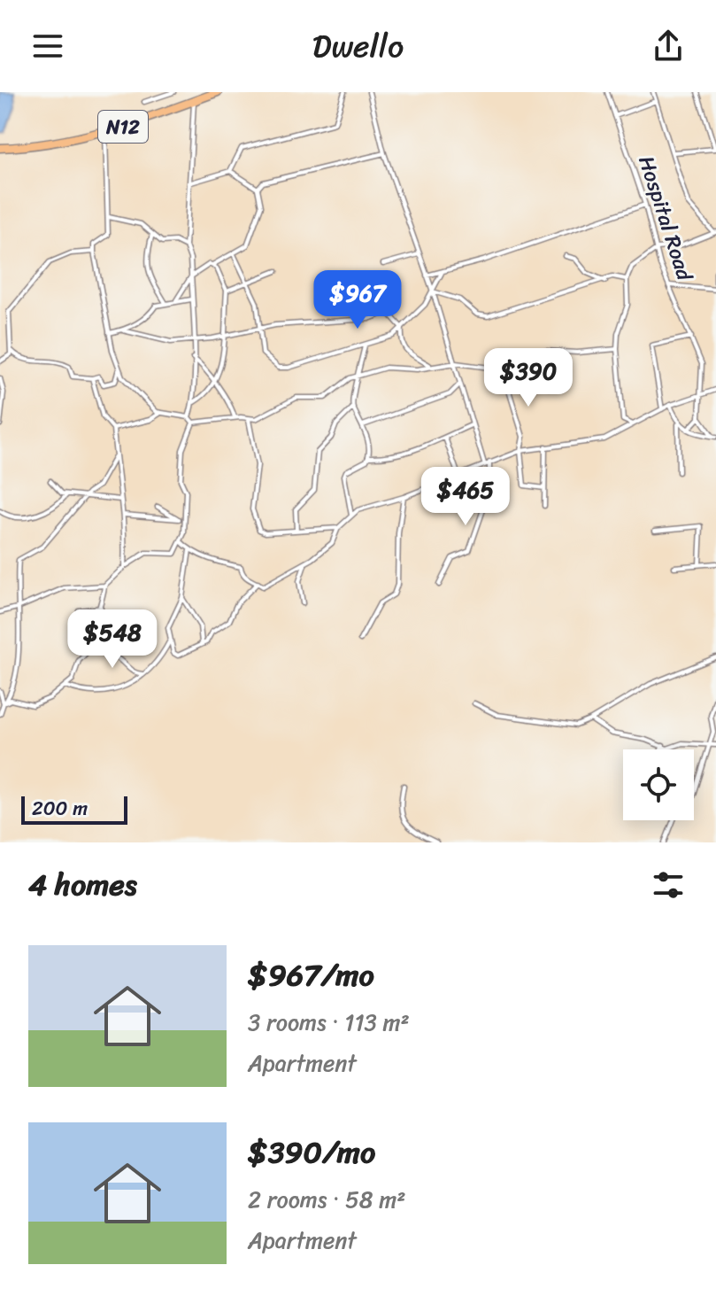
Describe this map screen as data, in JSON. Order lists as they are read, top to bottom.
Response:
{
  "streets": {
    "highway": ["N12"],
    "street": ["Hospital Road"]
  },
  "scale_bar": "200 m",
  "page": {
    "header": "Dwello",
    "price": [
      "$967",
      "$390",
      "$465",
      "$548"
    ],
    "scale": "200 m",
    "heading": "4 homes",
    "list": [
      {
        "name": "$967/mo",
        "note": "3 rooms · 113 m² · Apartment"
      },
      {
        "name": "$390/mo",
        "note": "2 rooms · 58 m² · Apartment"
      }
    ]
  }
}
